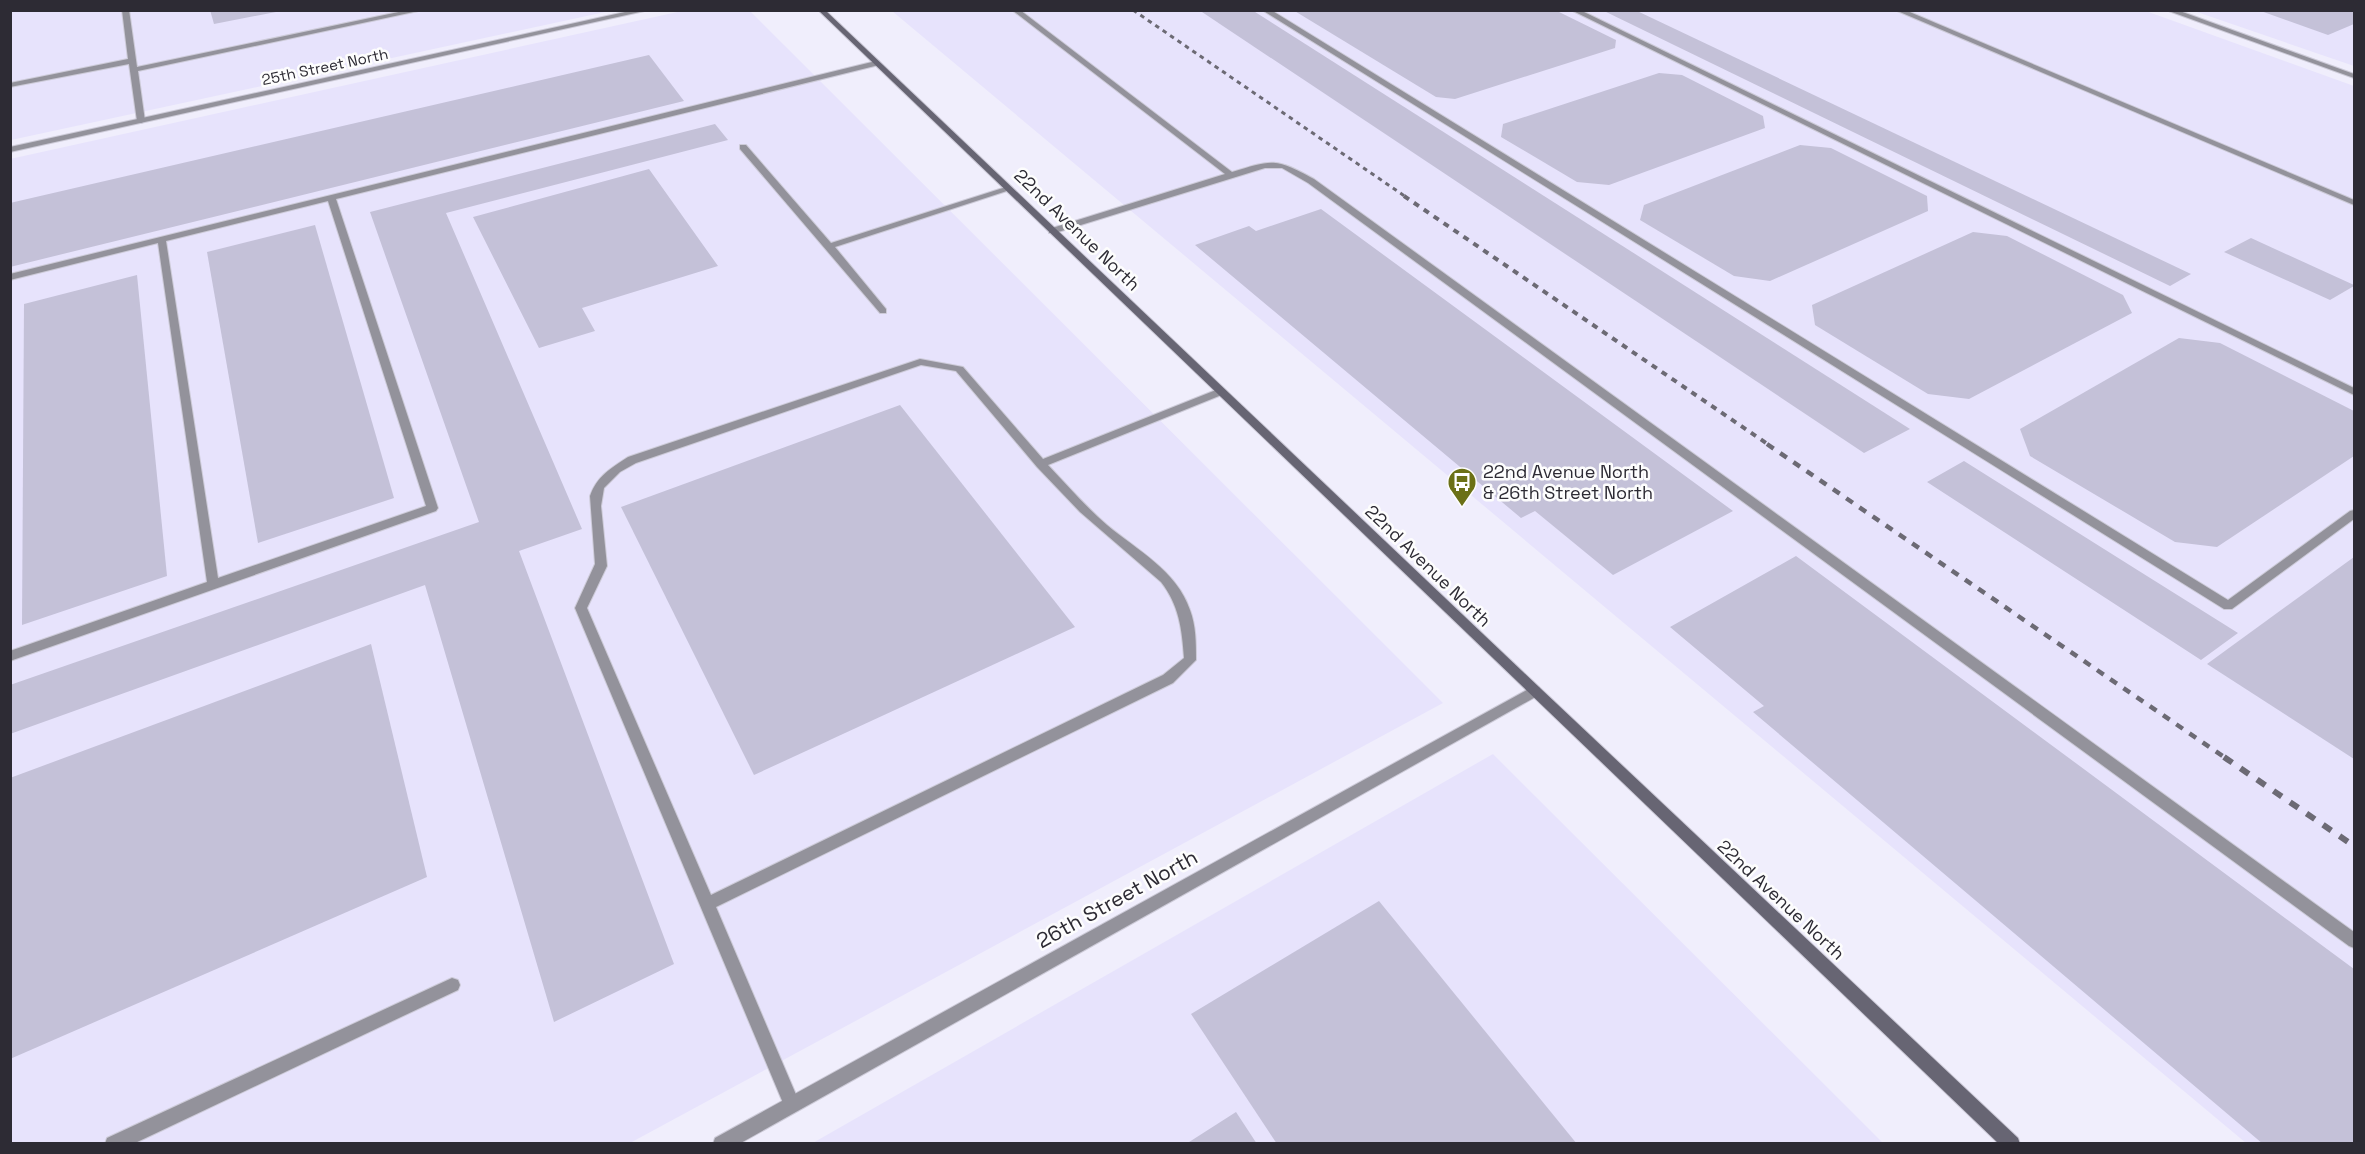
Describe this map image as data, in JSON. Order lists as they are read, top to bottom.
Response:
{
  "streets": {
    "main road": ["22nd Avenue North"],
    "street": ["25th Street North", "26th Street North"]
  },
  "crossings": [
    ["22nd Avenue North", "26th Street North"]
  ],
  "places": {
    "bus stop": ["22nd Avenue North & 26th Street North"]
  }
}
